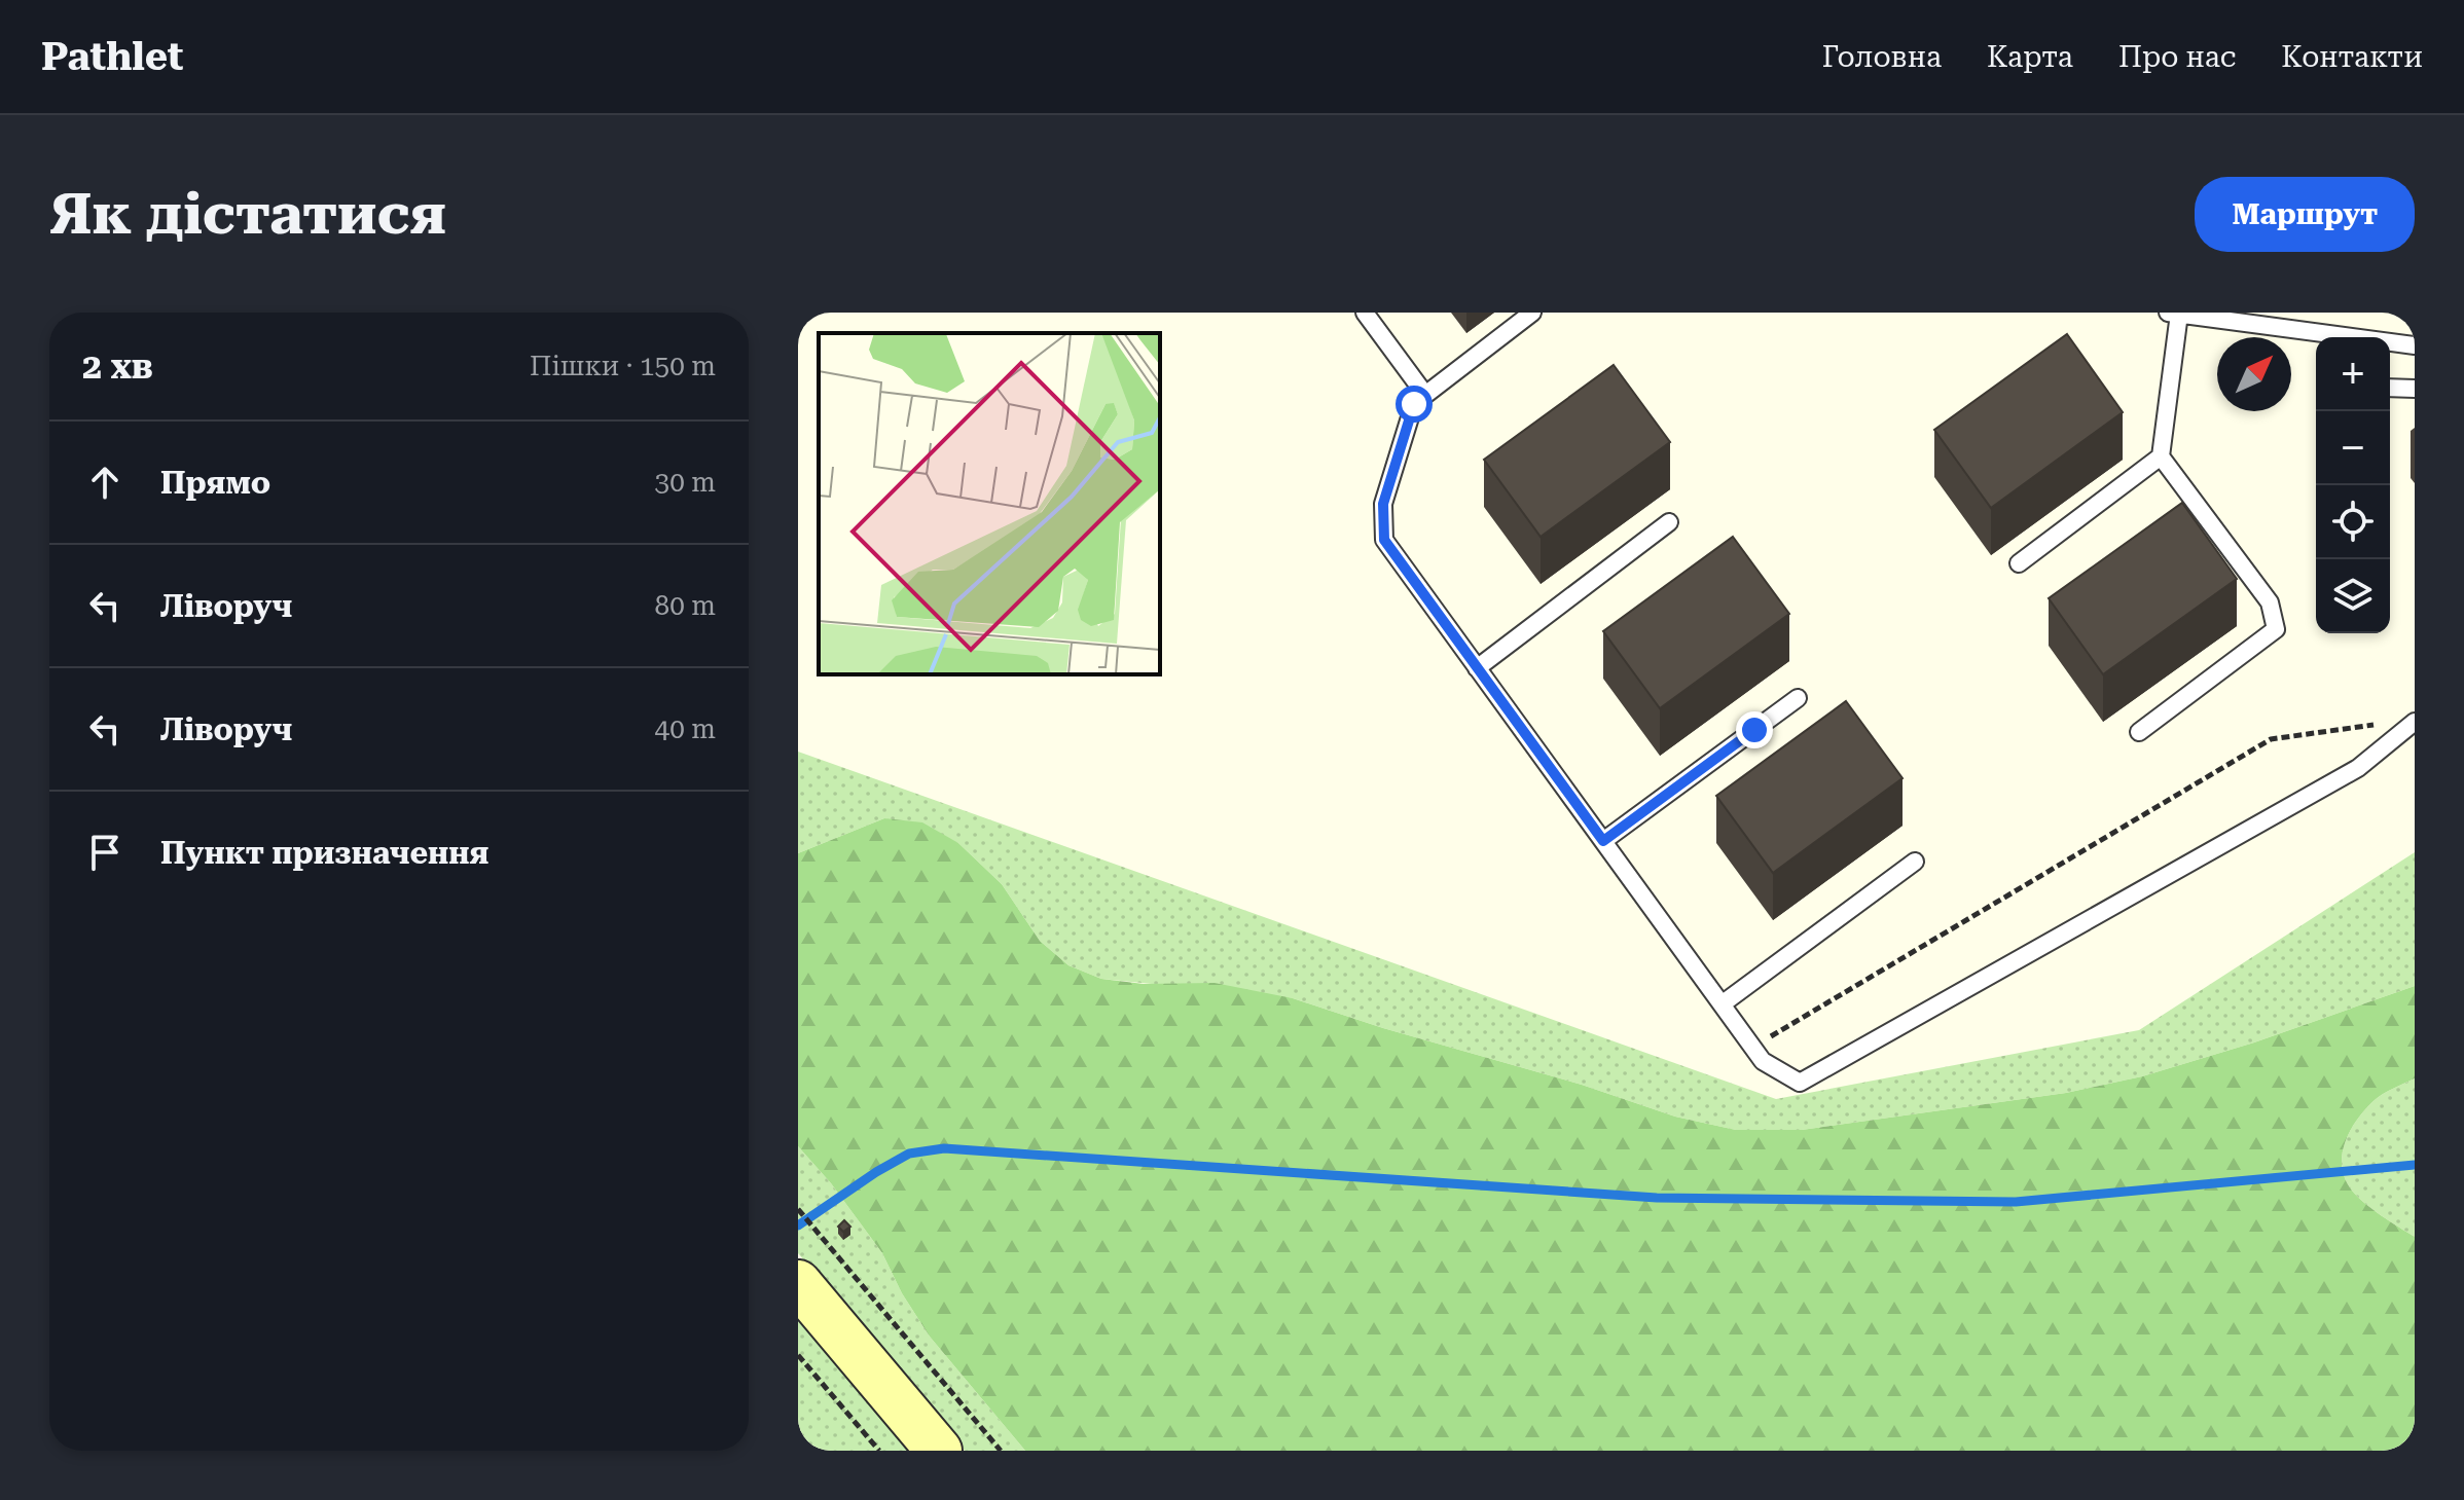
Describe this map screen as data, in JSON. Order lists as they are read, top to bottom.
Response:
{
  "north": "top right",
  "page": {
    "header": "Pathlet",
    "nav": [
      "Головна",
      "Карта",
      "Про нас",
      "Контакти"
    ],
    "buttons": "Маршрут",
    "title": "Як дістатися",
    "heading": ["2 хв", "Пішки · 150 m"],
    "map_buttons": ["+", "−"],
    "list": [
      ["Прямо", "30 m"],
      ["Ліворуч", "80 m"],
      ["Ліворуч", "40 m"],
      "Пункт призначення"
    ]
  }
}
